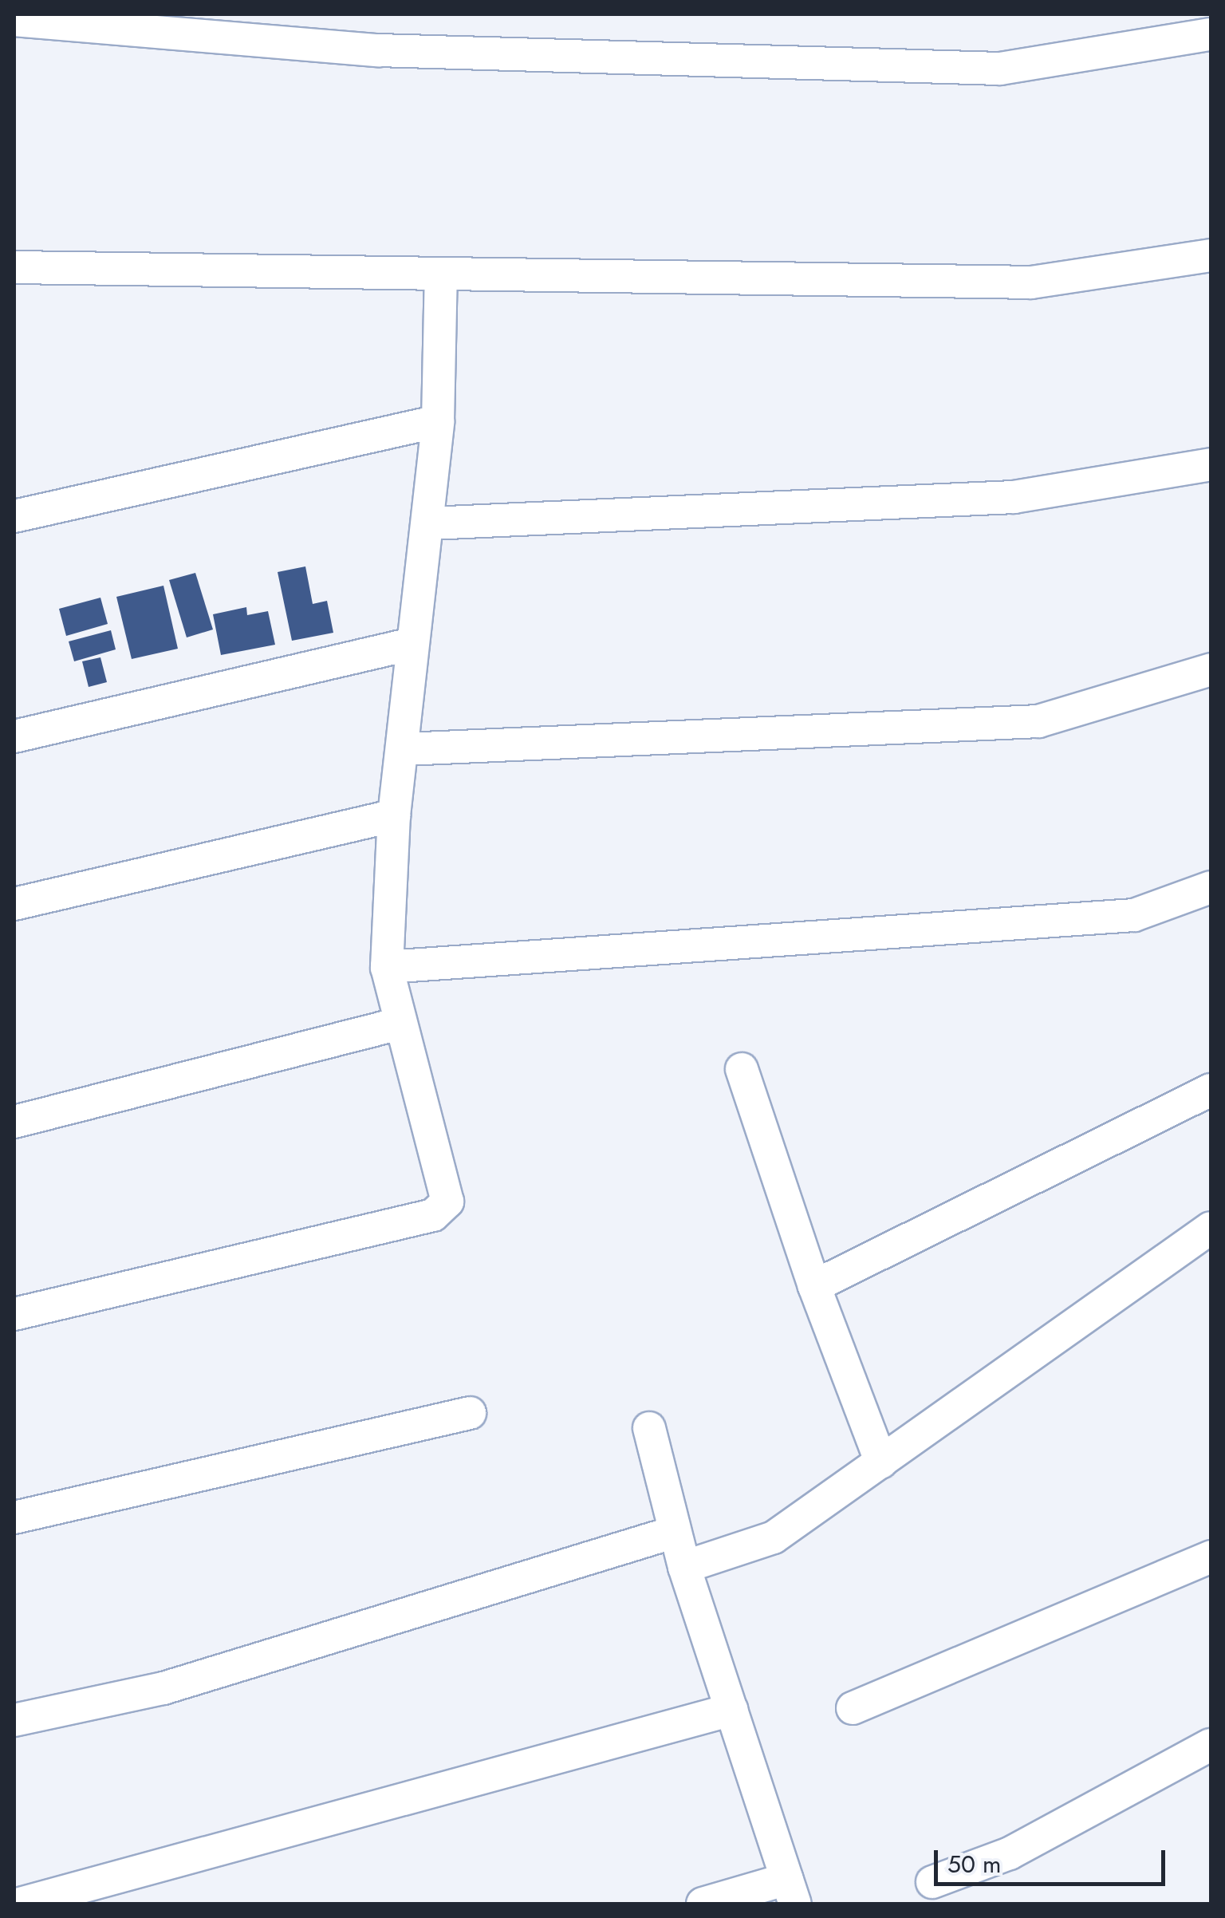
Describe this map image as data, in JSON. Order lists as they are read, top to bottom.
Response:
{
  "scale_bar": "50 m"
}
